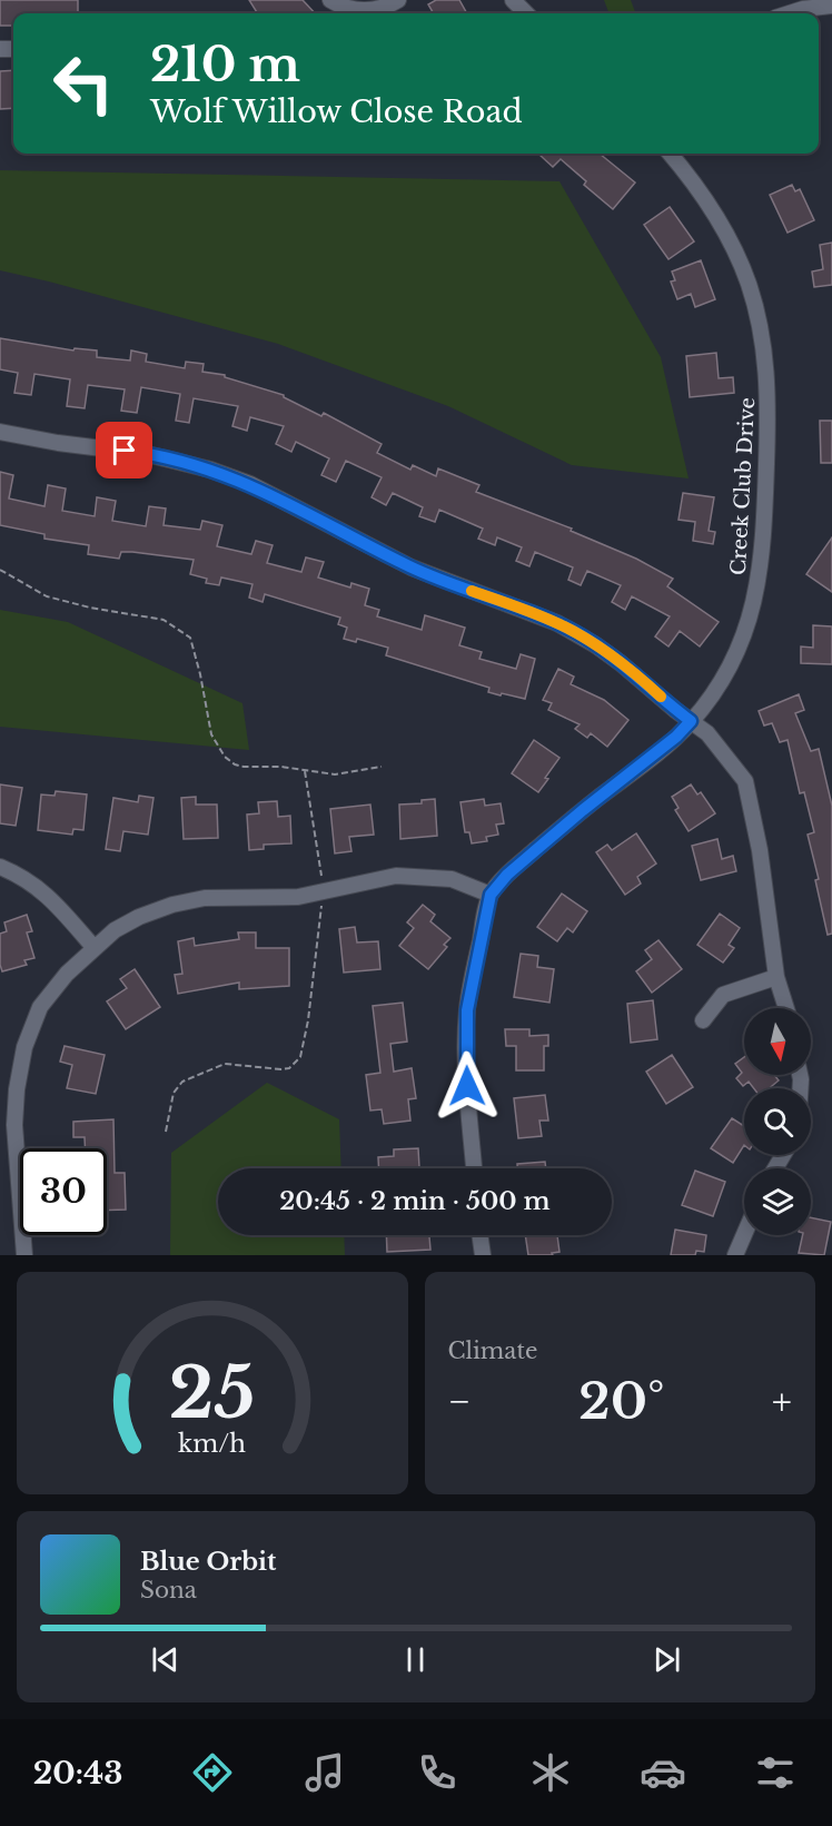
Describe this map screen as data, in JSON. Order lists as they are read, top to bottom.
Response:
{
  "streets": {
    "street": ["Creek Club Drive"]
  },
  "north": "bottom",
  "page": {
    "turn": ["210 m", "Wolf Willow Close Road"],
    "limit": "30",
    "trip": "20:45 · 2 min · 500 m",
    "tile": "Climate",
    "heat": ["−", "20°", "+"],
    "song": ["Blue Orbit", "Sona"],
    "tabs": "20:43",
    "gauge": ["25", "km/h"]
  }
}
